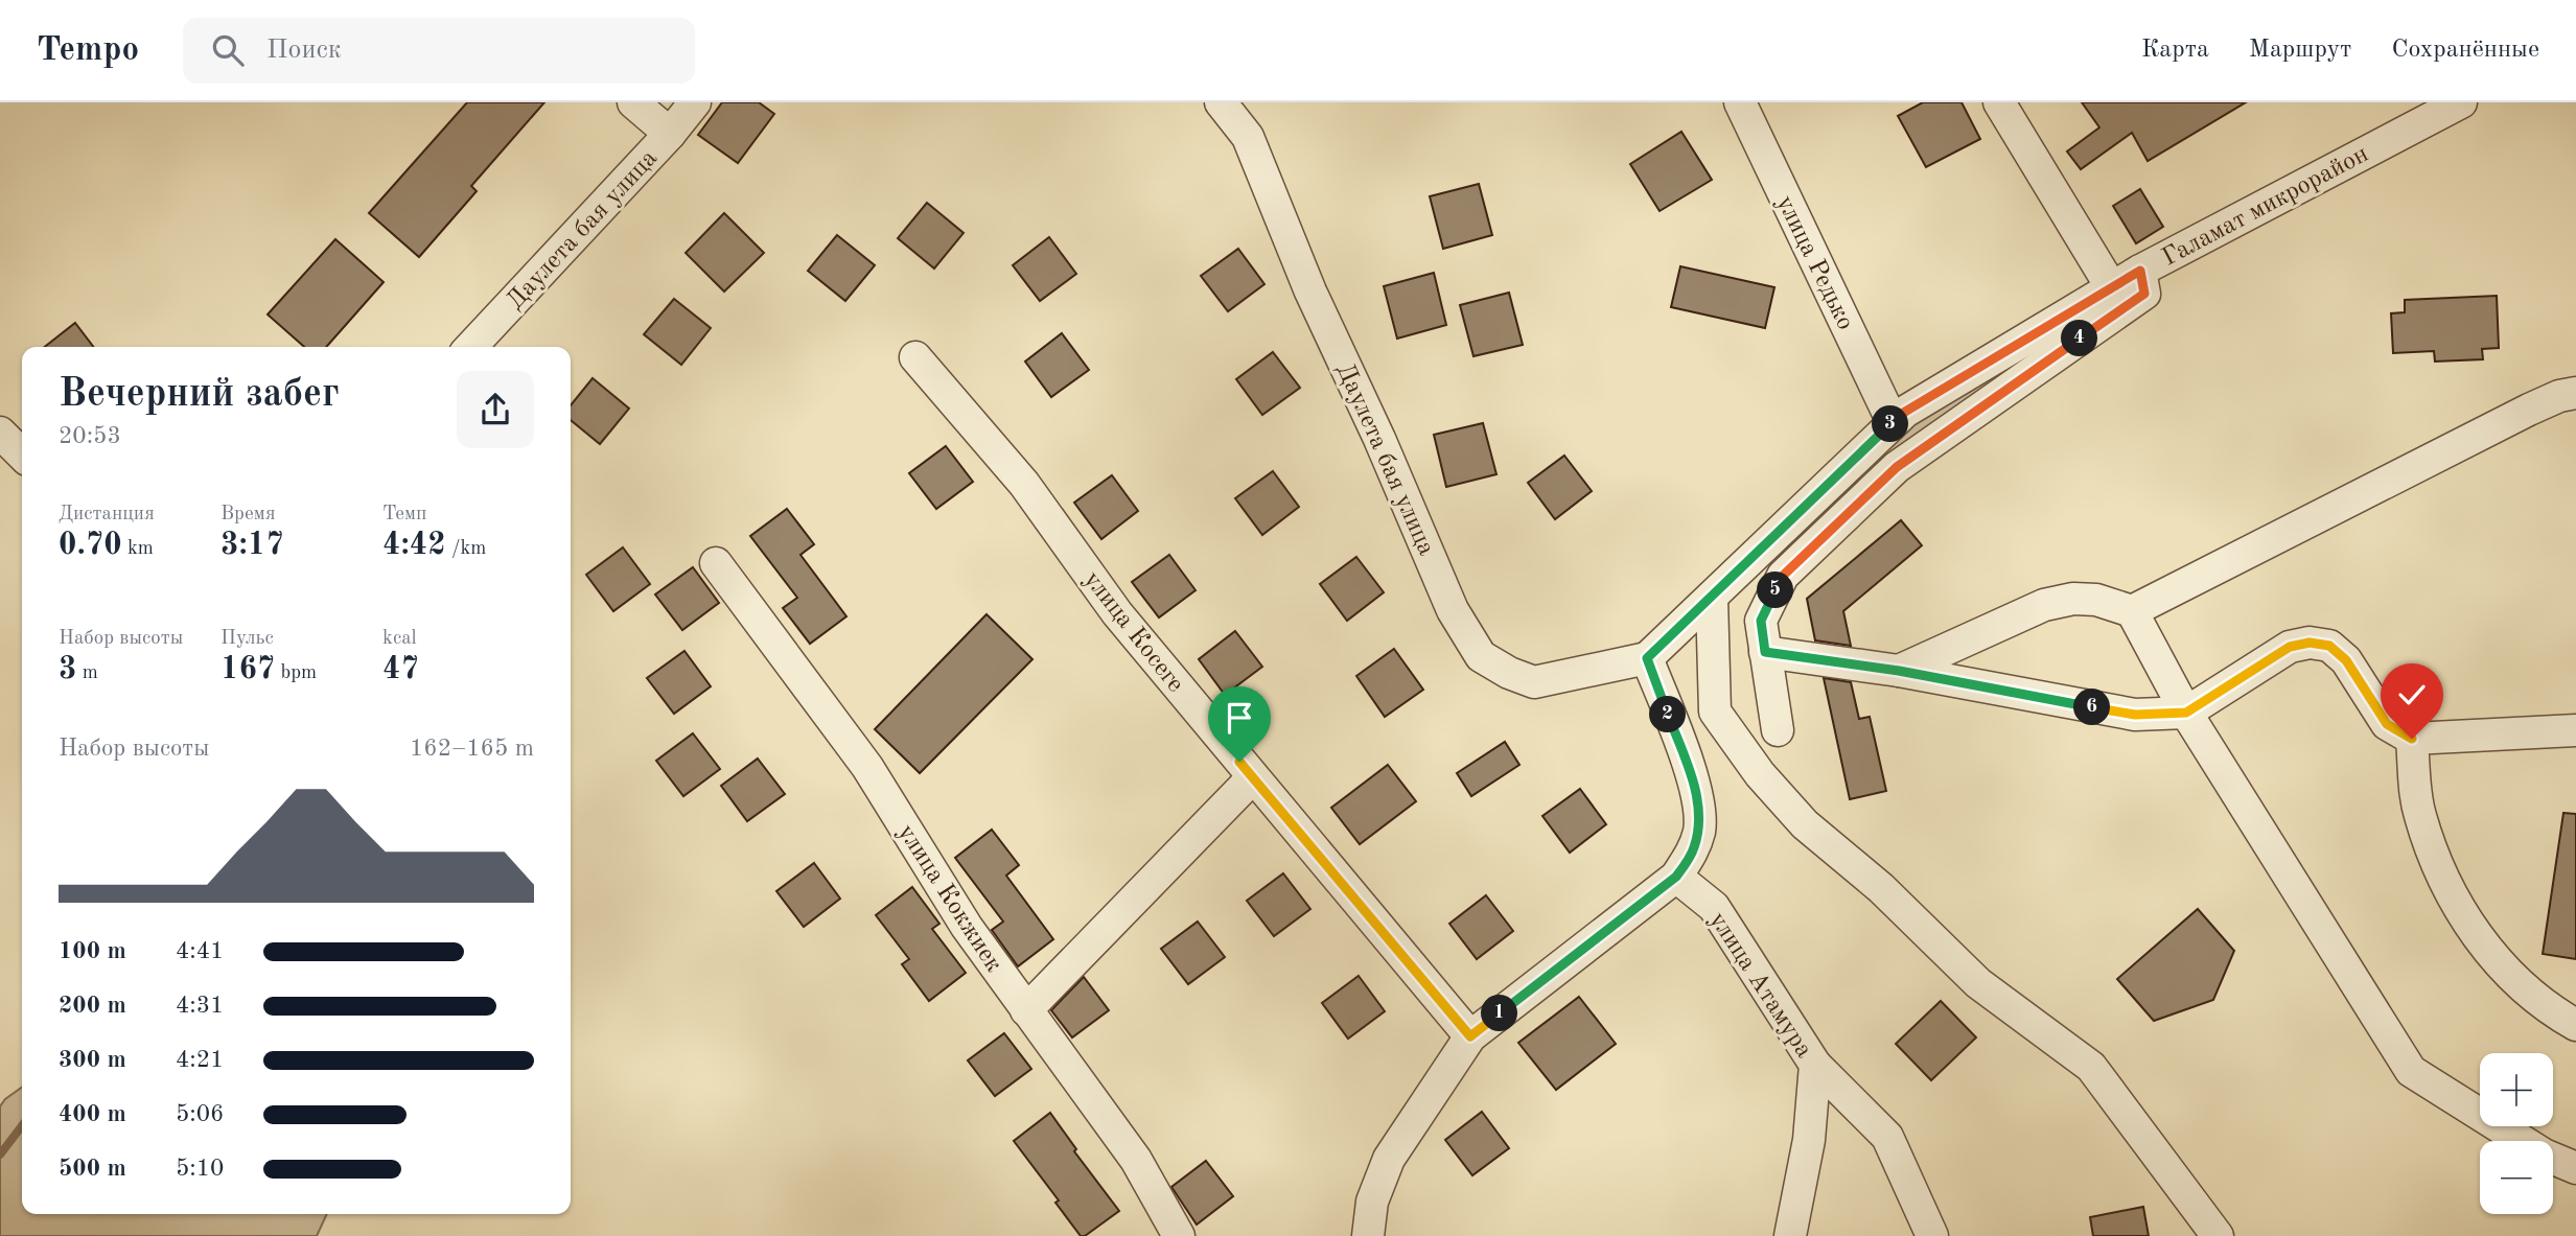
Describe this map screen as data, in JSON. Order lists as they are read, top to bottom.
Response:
{
  "streets": {
    "street": [
      "Галамат микрорайон",
      "Даулета бая улица",
      "улица Редько",
      "улица Косеге",
      "улица Кокжиек",
      "улица Атамура"
    ]
  },
  "crossings": [
    ["Галамат микрорайон", "Даулета бая улица"],
    ["Галамат микрорайон", "улица Редько"]
  ],
  "page": {
    "header": "Tempo",
    "search": "Поиск",
    "nav": ["Карта", "Маршрут", "Сохранённые"],
    "pins": [
      "4",
      "3",
      "5",
      "6",
      "2",
      "1"
    ],
    "heading": ["Вечерний забег", "20:53"],
    "stats": [
      ["Дистанция", "0.70 km"],
      ["Время", "3:17"],
      ["Темп", "4:42 /km"],
      ["Набор высоты", "3 m"],
      ["Пульс", "167 bpm"],
      ["kcal", "47"]
    ],
    "chart": ["Набор высоты", "162–165 m"],
    "list": [
      {
        "name": "100 m",
        "note": "4:41"
      },
      {
        "name": "200 m",
        "note": "4:31"
      },
      {
        "name": "300 m",
        "note": "4:21"
      },
      {
        "name": "400 m",
        "note": "5:06"
      },
      {
        "name": "500 m",
        "note": "5:10"
      }
    ],
    "map_buttons": ["+", "−"]
  }
}
